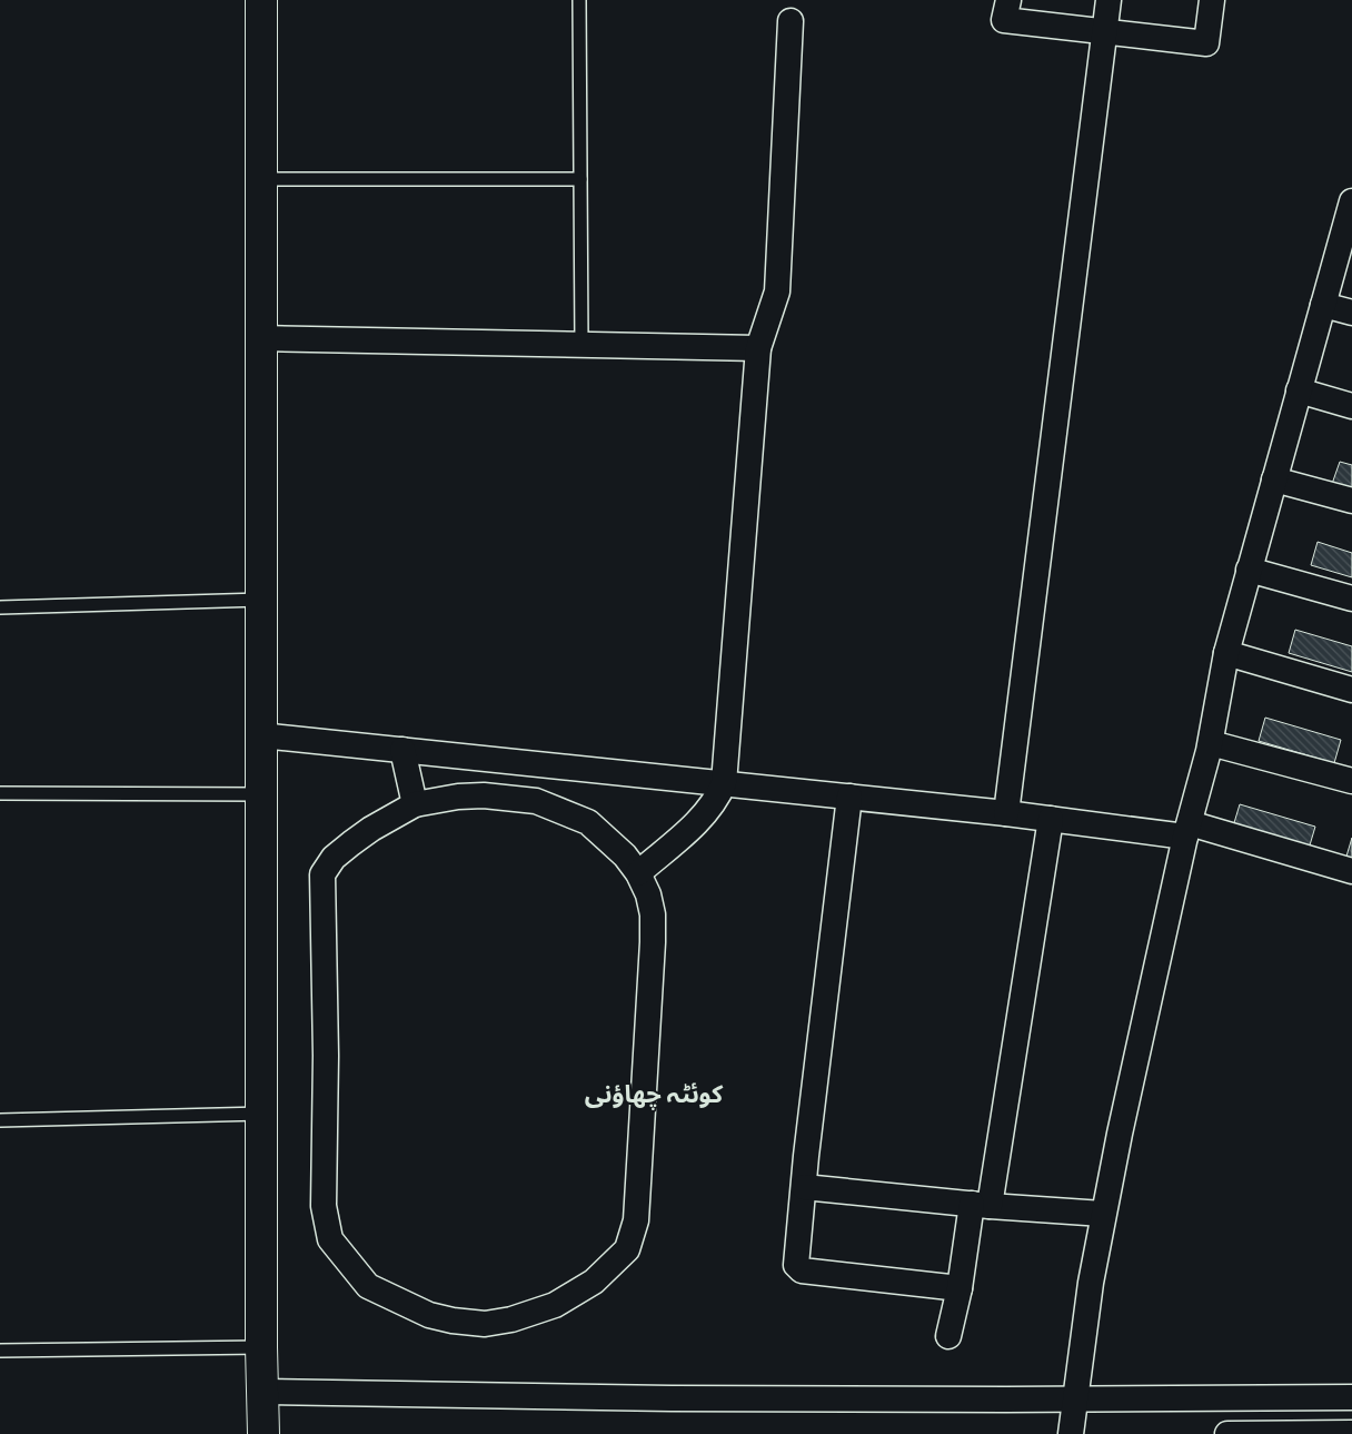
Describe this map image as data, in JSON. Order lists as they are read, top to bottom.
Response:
{
  "districts": ["کوئٹہ چھاؤنی"]
}
